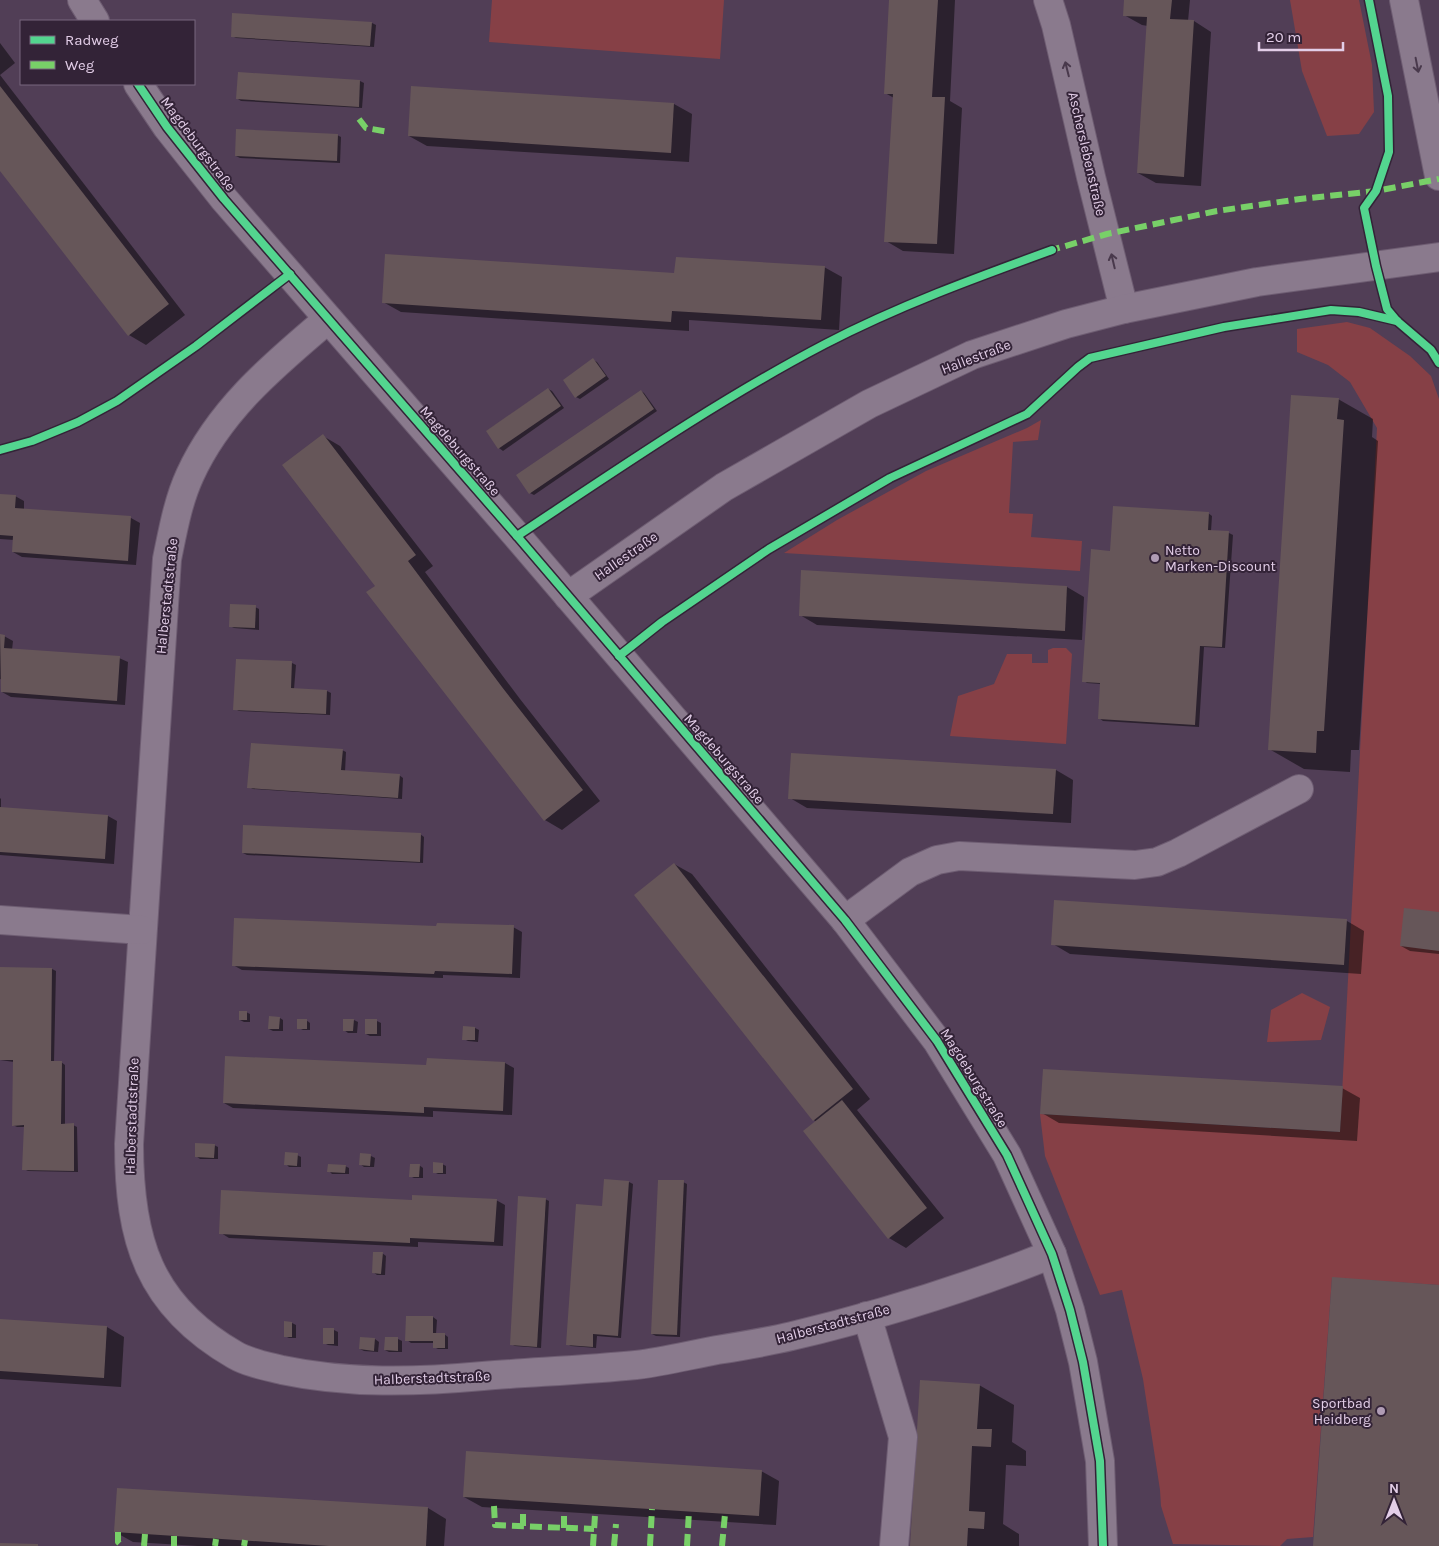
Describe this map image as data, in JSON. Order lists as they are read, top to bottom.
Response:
{
  "streets": {
    "street": [
      "Magdeburgstraße",
      "Ascherslebenstraße",
      "Hallestraße",
      "Halberstadtstraße"
    ]
  },
  "crossings": [
    ["Magdeburgstraße", "Hallestraße"],
    ["Magdeburgstraße", "Halberstadtstraße"],
    ["Ascherslebenstraße", "Hallestraße"]
  ],
  "one_way": ["Ascherslebenstraße"],
  "places": ["Netto Marken-Discount", "Sportbad Heidberg"],
  "legend": ["Radweg", "Weg"],
  "scale_bar": "20 m",
  "north": "top"
}
